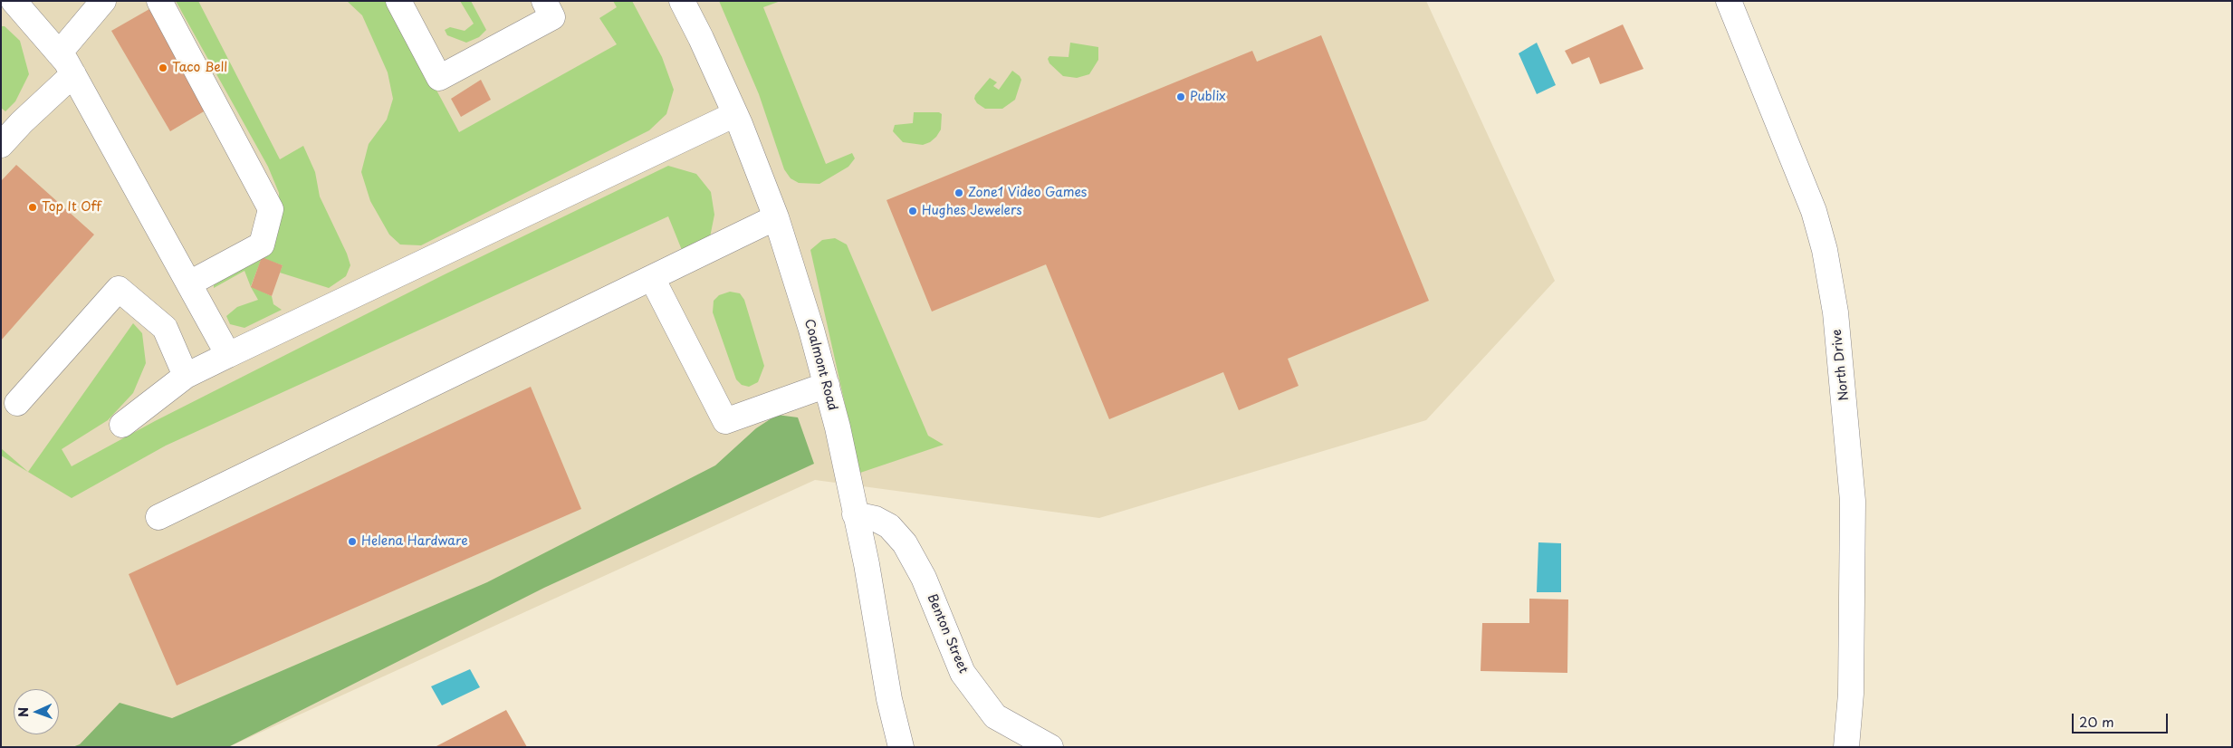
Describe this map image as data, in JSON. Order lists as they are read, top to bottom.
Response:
{
  "streets": {
    "street": ["Coalmont Road", "North Drive", "Benton Street"]
  },
  "crossings": [
    ["Coalmont Road", "Benton Street"]
  ],
  "places": [
    "Taco Bell",
    "Publix",
    "Zone1 Video Games",
    "Top It Off",
    "Hughes Jewelers",
    "Helena Hardware"
  ],
  "scale_bar": "20 m",
  "north": "left"
}
